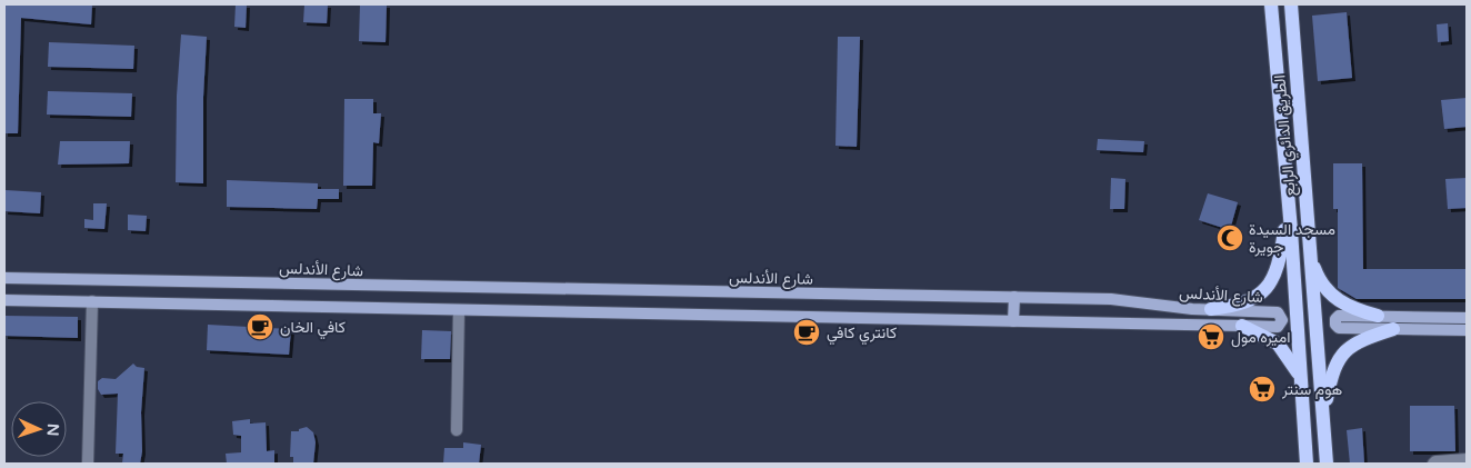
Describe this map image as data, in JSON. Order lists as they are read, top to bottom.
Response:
{
  "streets": {
    "main road": ["الطريق الدائري الرابع", "شارع الأندلس"]
  },
  "places": {
    "mosque": ["مسجد السيدة جويرة"],
    "cafe": ["كافي الخان", "كانتري كافي"],
    "supermarket": ["اميره مول", "هوم سنتر"]
  },
  "north": "right"
}
